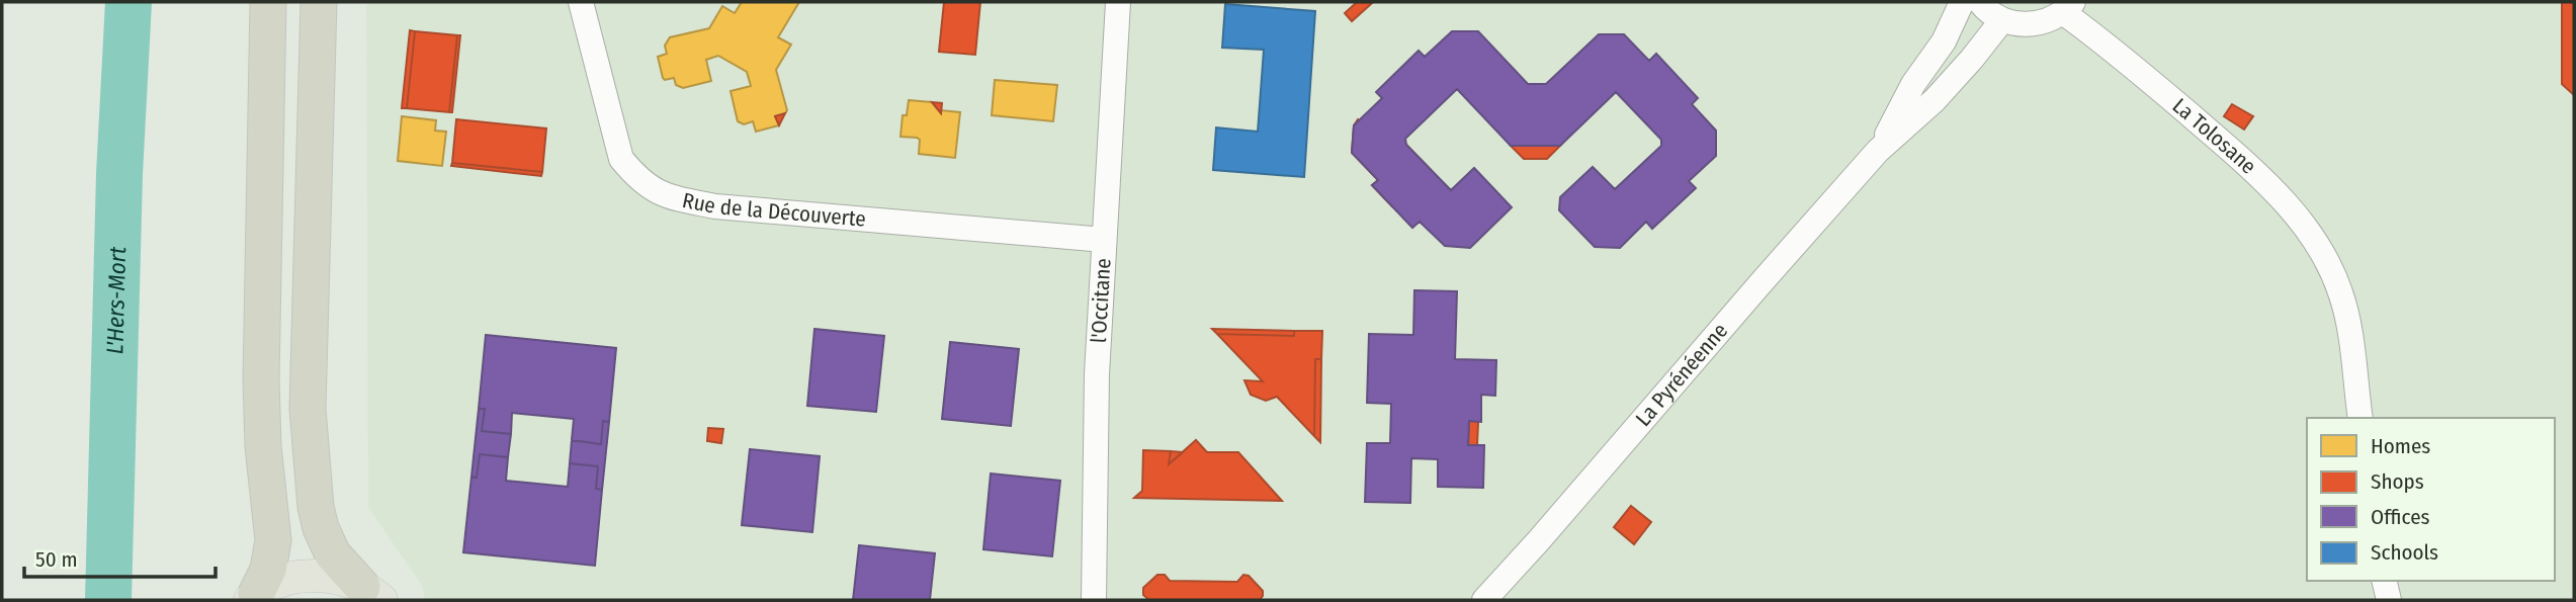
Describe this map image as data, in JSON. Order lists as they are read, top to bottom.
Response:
{
  "streets": {
    "street": [
      "La Tolosane",
      "Rue de la Découverte",
      "l'Occitane",
      "La Pyrénéenne"
    ]
  },
  "crossings": [
    ["Rue de la Découverte", "l'Occitane"]
  ],
  "water": ["L'Hers-Mort"],
  "legend": [
    "Homes",
    "Shops",
    "Offices",
    "Schools"
  ],
  "scale_bar": "50 m"
}
